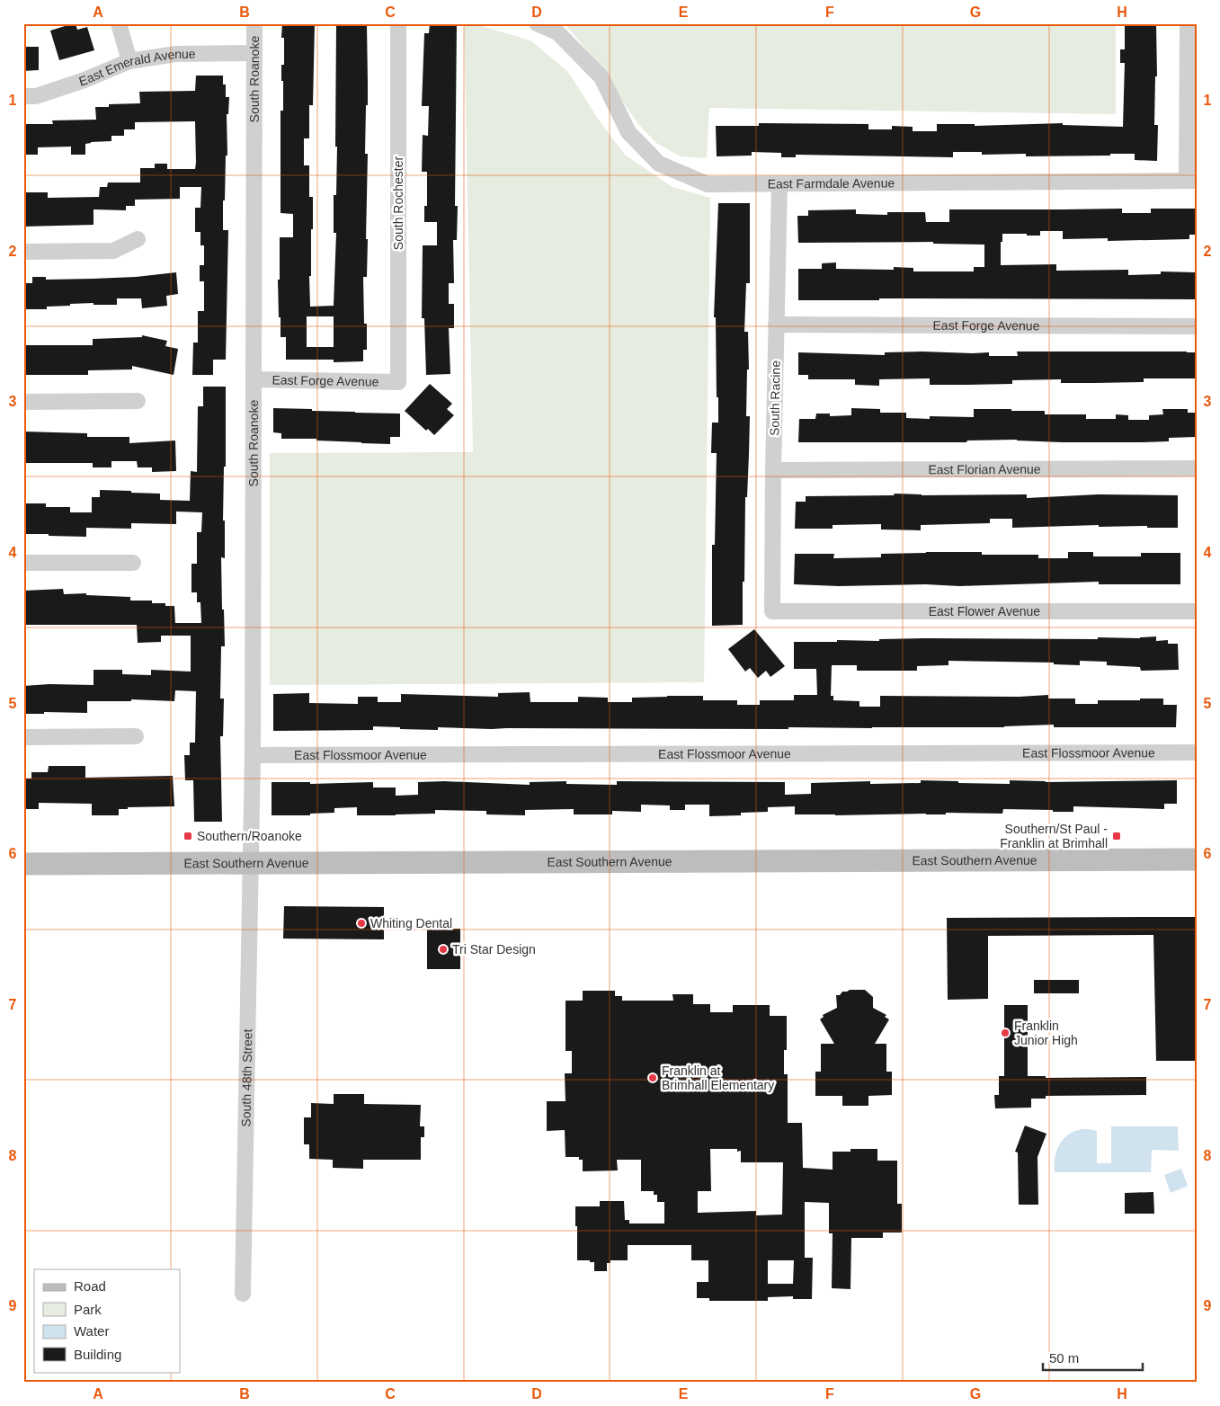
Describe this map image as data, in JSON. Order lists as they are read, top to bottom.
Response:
{
  "streets": {
    "main road": ["East Southern Avenue"],
    "street": [
      "East Emerald Avenue",
      "South Roanoke",
      "East Farmdale Avenue",
      "South Rochester",
      "East Forge Avenue",
      "South Racine",
      "East Florian Avenue",
      "East Flower Avenue",
      "East Flossmoor Avenue",
      "South 48th Street"
    ]
  },
  "crossings": [
    ["East Emerald Avenue", "South Roanoke"],
    ["South Roanoke", "East Forge Avenue"],
    ["South Roanoke", "East Flossmoor Avenue"],
    ["South Roanoke", "East Southern Avenue"],
    ["South Roanoke", "South 48th Street"],
    ["East Farmdale Avenue", "South Racine"],
    ["South Rochester", "East Forge Avenue"],
    ["East Forge Avenue", "South Racine"],
    ["South Racine", "East Florian Avenue"],
    ["South Racine", "East Flower Avenue"],
    ["East Southern Avenue", "South 48th Street"]
  ],
  "places": {
    "transit": ["Southern/Roanoke", "Southern/St Paul - Franklin at Brimhall"],
    "other": [
      "Whiting Dental",
      "Tri Star Design",
      "Franklin Junior High",
      "Franklin at Brimhall Elementary"
    ]
  },
  "legend": [
    "Road",
    "Park",
    "Water",
    "Building"
  ],
  "scale_bar": "50 m",
  "grid": {
    "columns": [
      "A",
      "B",
      "C",
      "D",
      "E",
      "F",
      "G",
      "H"
    ],
    "rows": [
      "1",
      "2",
      "3",
      "4",
      "5",
      "6",
      "7",
      "8",
      "9"
    ]
  }
}
